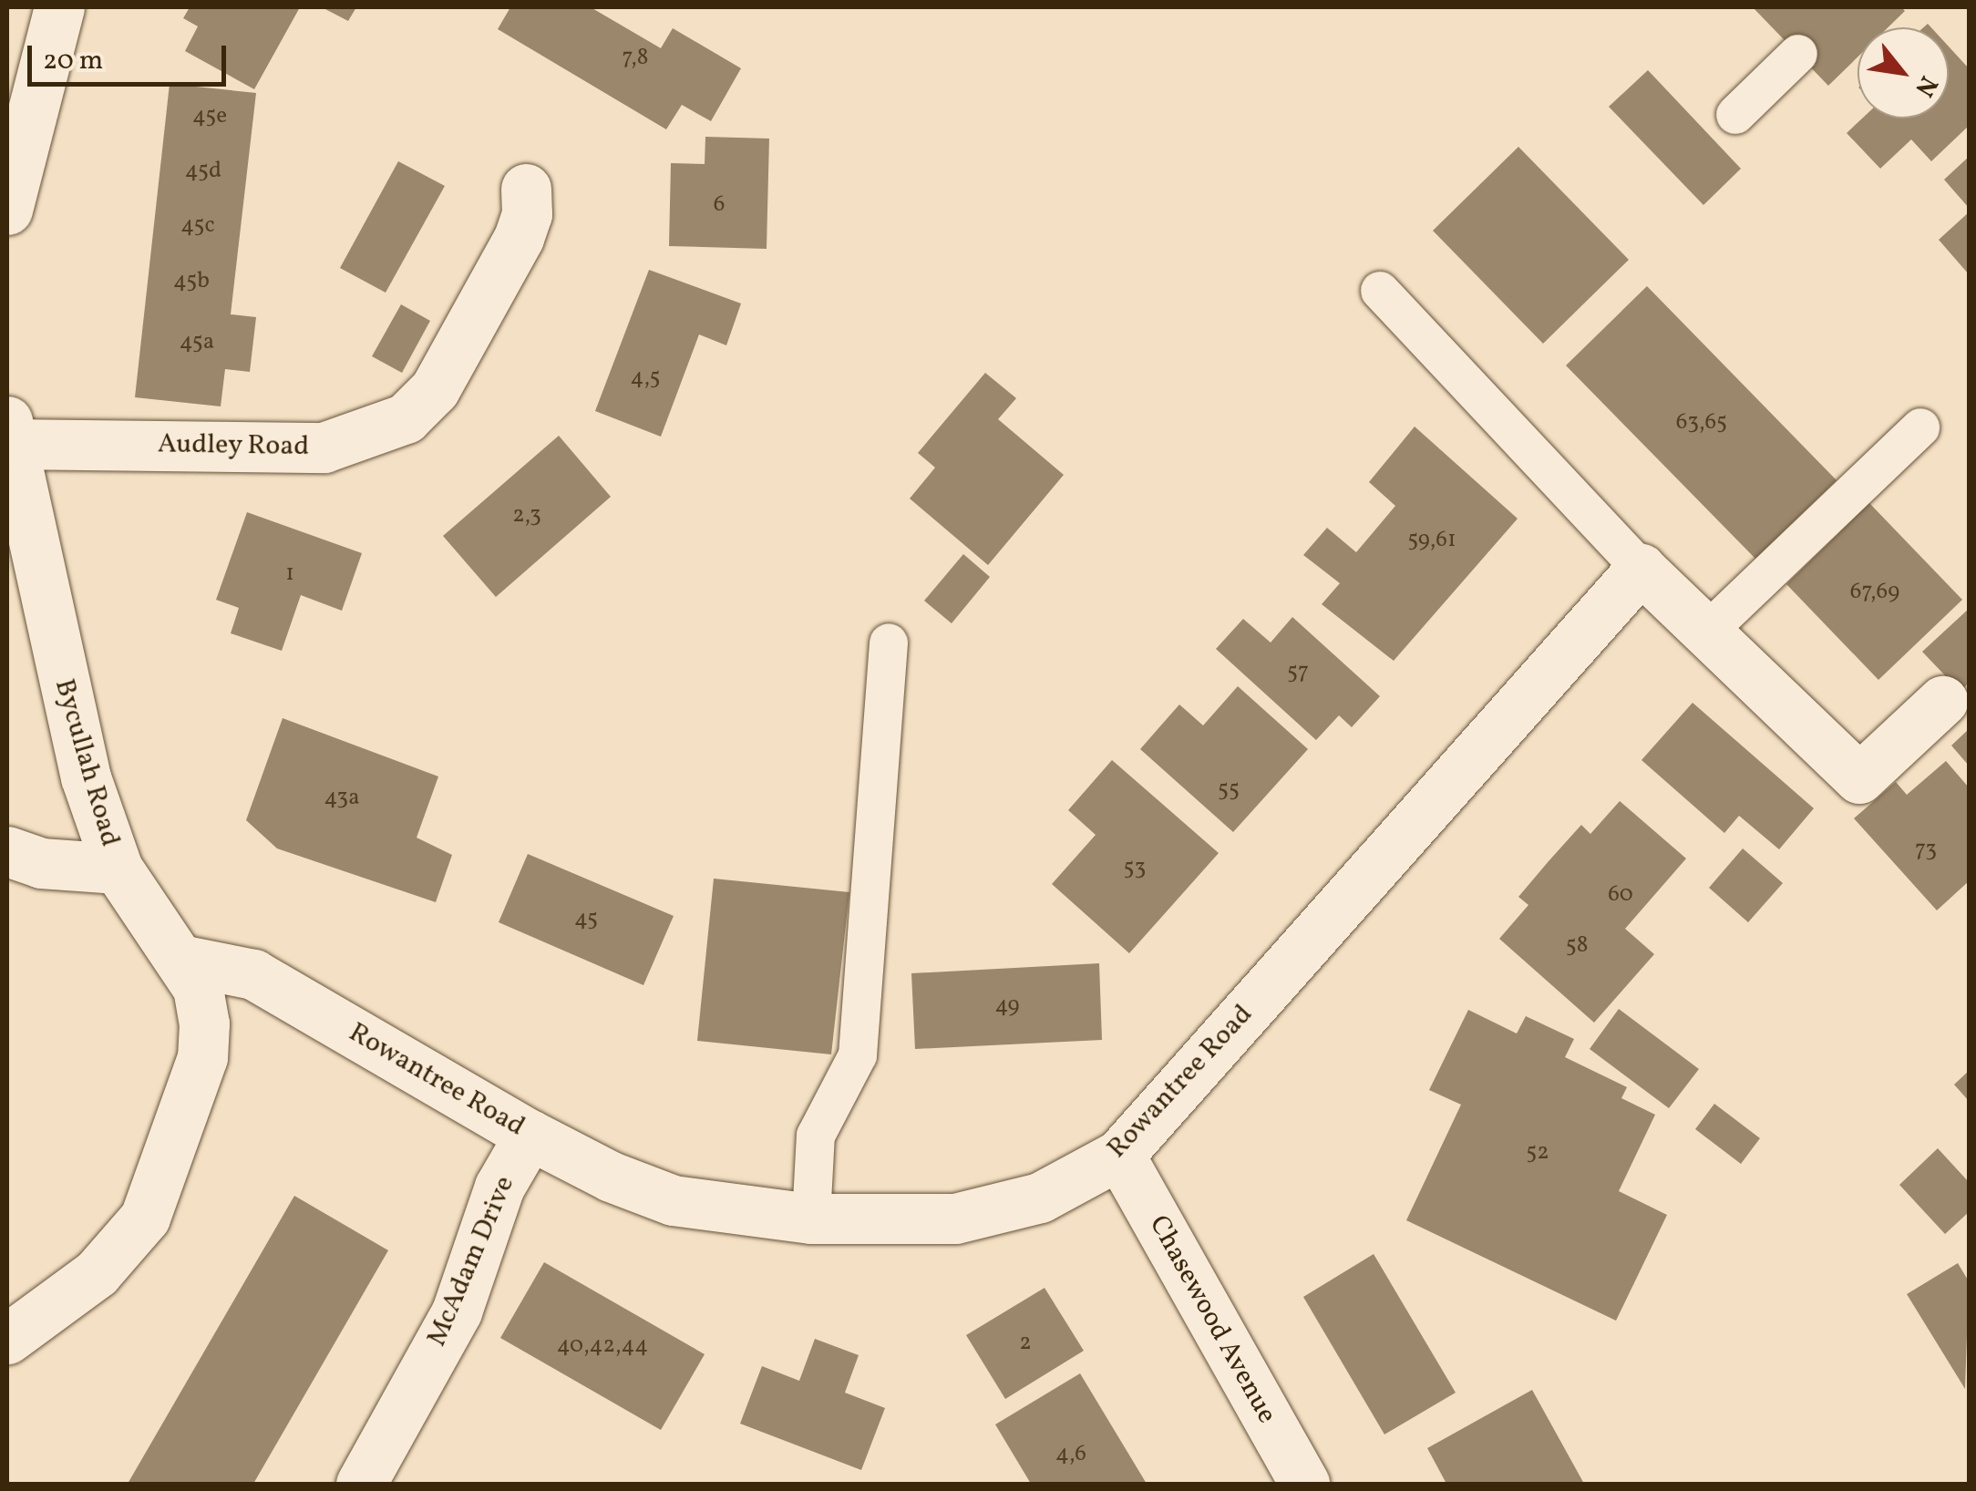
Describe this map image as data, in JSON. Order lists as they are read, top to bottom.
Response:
{
  "streets": {
    "street": [
      "Audley Road",
      "Bycullah Road",
      "Rowantree Road",
      "McAdam Drive",
      "Chasewood Avenue"
    ]
  },
  "crossings": [
    ["Audley Road", "Bycullah Road"],
    ["Bycullah Road", "Rowantree Road"],
    ["Rowantree Road", "McAdam Drive"],
    ["Rowantree Road", "Chasewood Avenue"]
  ],
  "house_numbers": [
    "7,8",
    "45e",
    "45d",
    "6",
    "45c",
    "45b",
    "45a",
    "4,5",
    "63,65",
    "2,3",
    "59,61",
    "1",
    "67,69",
    "57",
    "55",
    "43a",
    "73",
    "53",
    "60",
    "45",
    "58",
    "49",
    "52",
    "2",
    "40,42,44",
    "4,6"
  ],
  "scale_bar": "20 m",
  "north": "bottom right"
}
